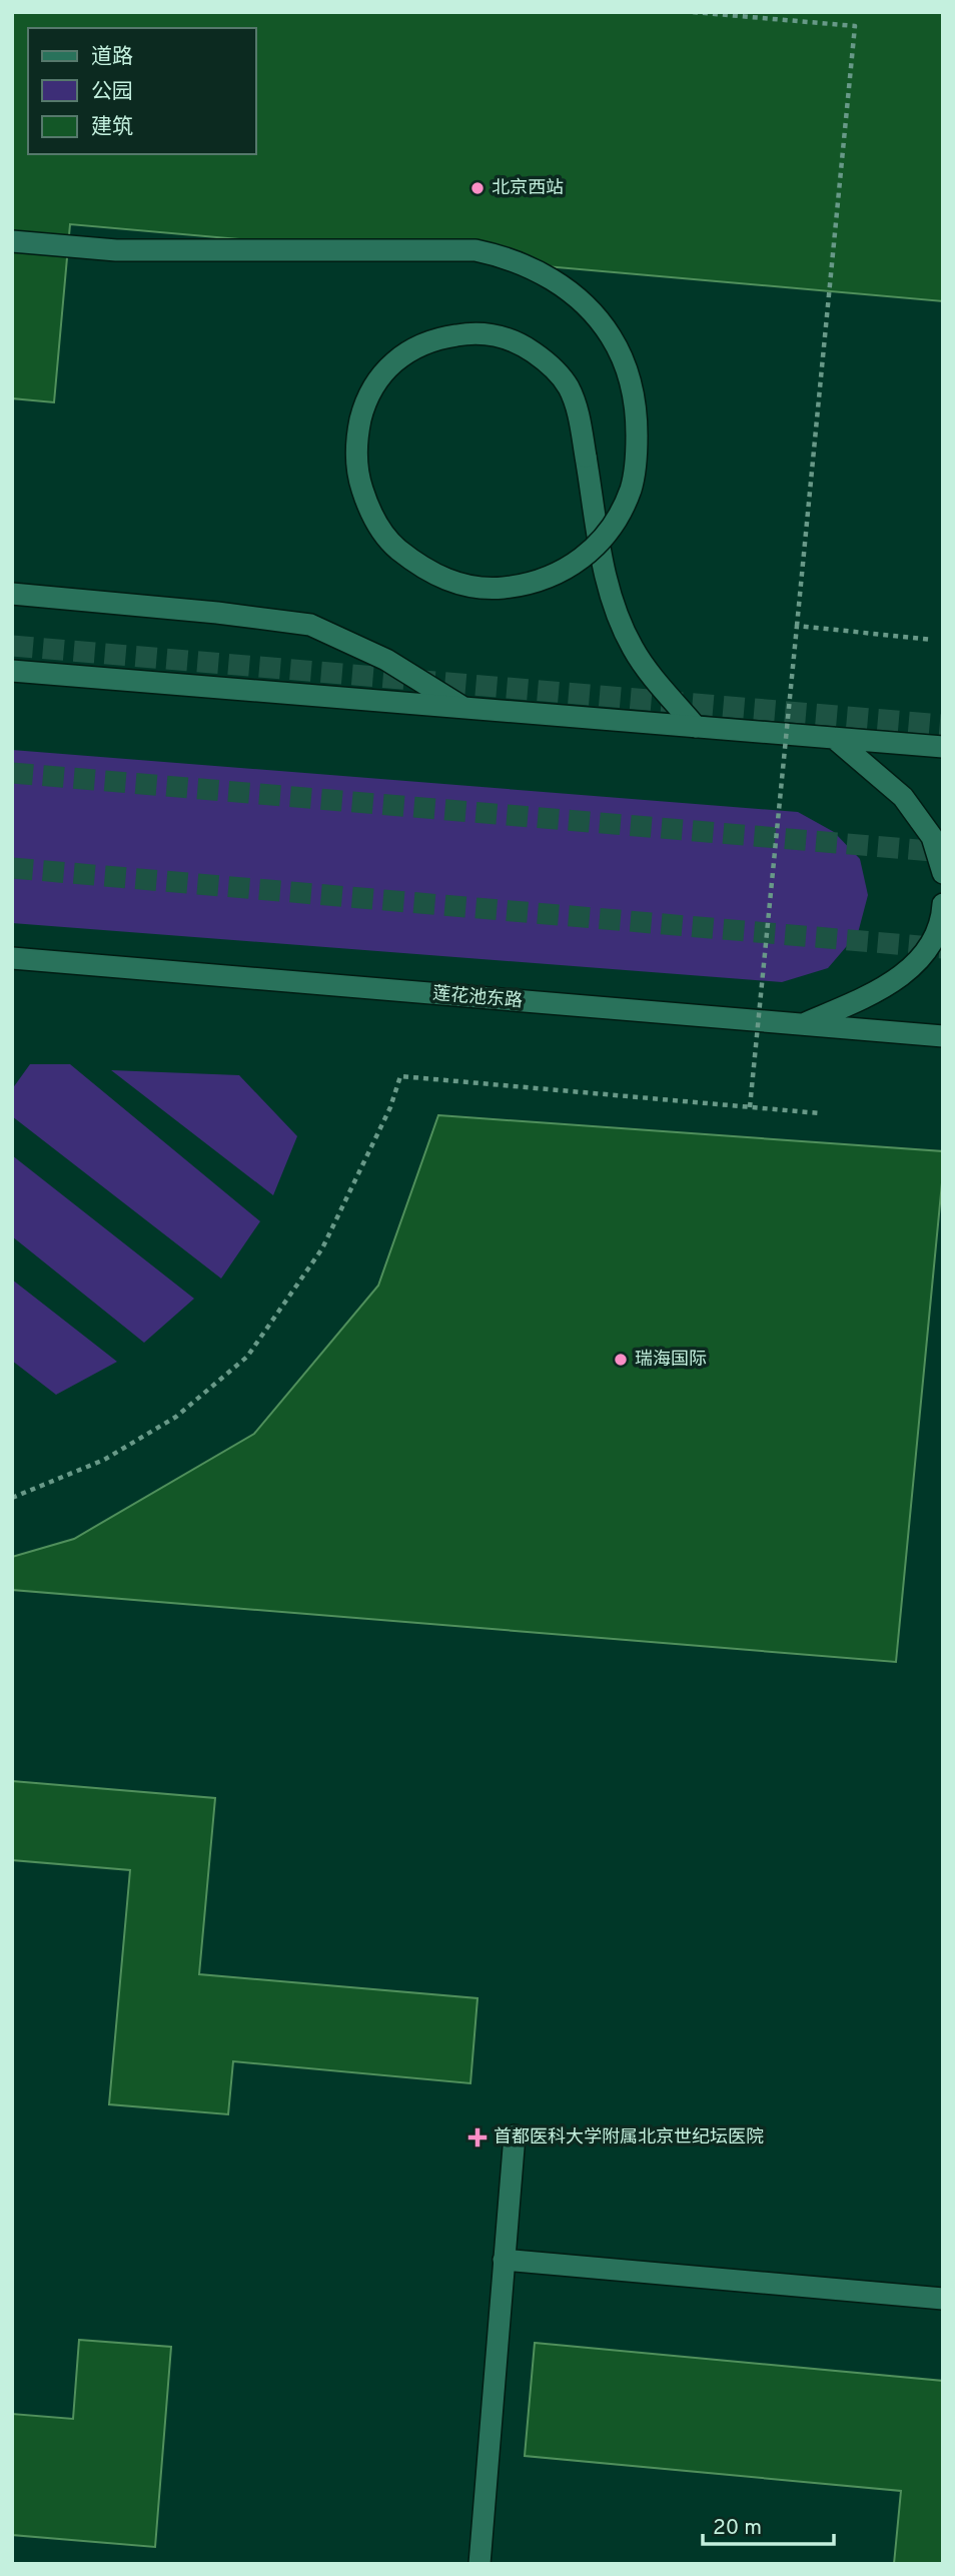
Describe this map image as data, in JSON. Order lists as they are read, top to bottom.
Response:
{
  "streets": {
    "street": ["莲花池东路"]
  },
  "places": {
    "other": ["北京西站", "瑞海国际"],
    "health": ["首都医科大学附属北京世纪坛医院"]
  },
  "legend": ["道路", "公园", "建筑"],
  "scale_bar": "20 m"
}
